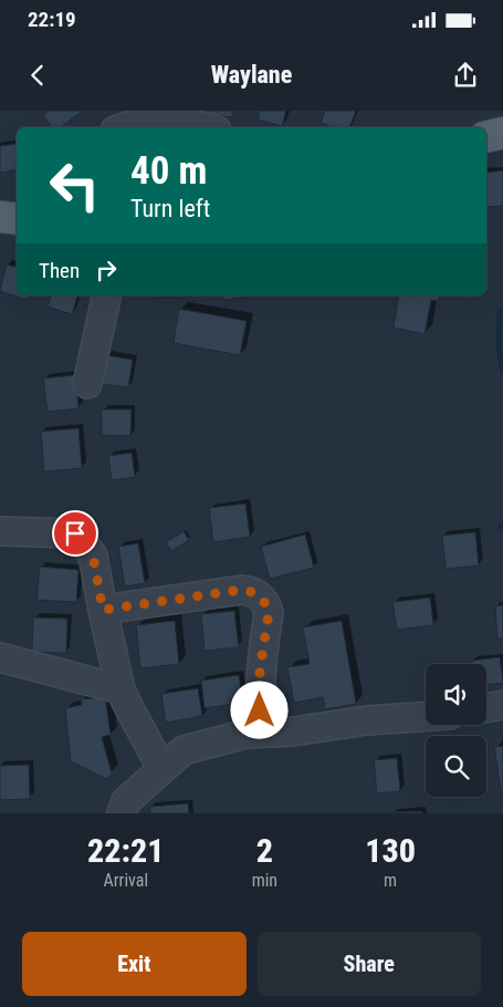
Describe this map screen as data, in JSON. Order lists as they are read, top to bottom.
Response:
{
  "page": {
    "status": "22:19",
    "header": "Waylane",
    "turn": ["40 m", "Turn left"],
    "then": "Then",
    "eta": [
      "22:21",
      "Arrival",
      "2",
      "min",
      "130",
      "m"
    ],
    "buttons": ["Exit", "Share"]
  }
}
